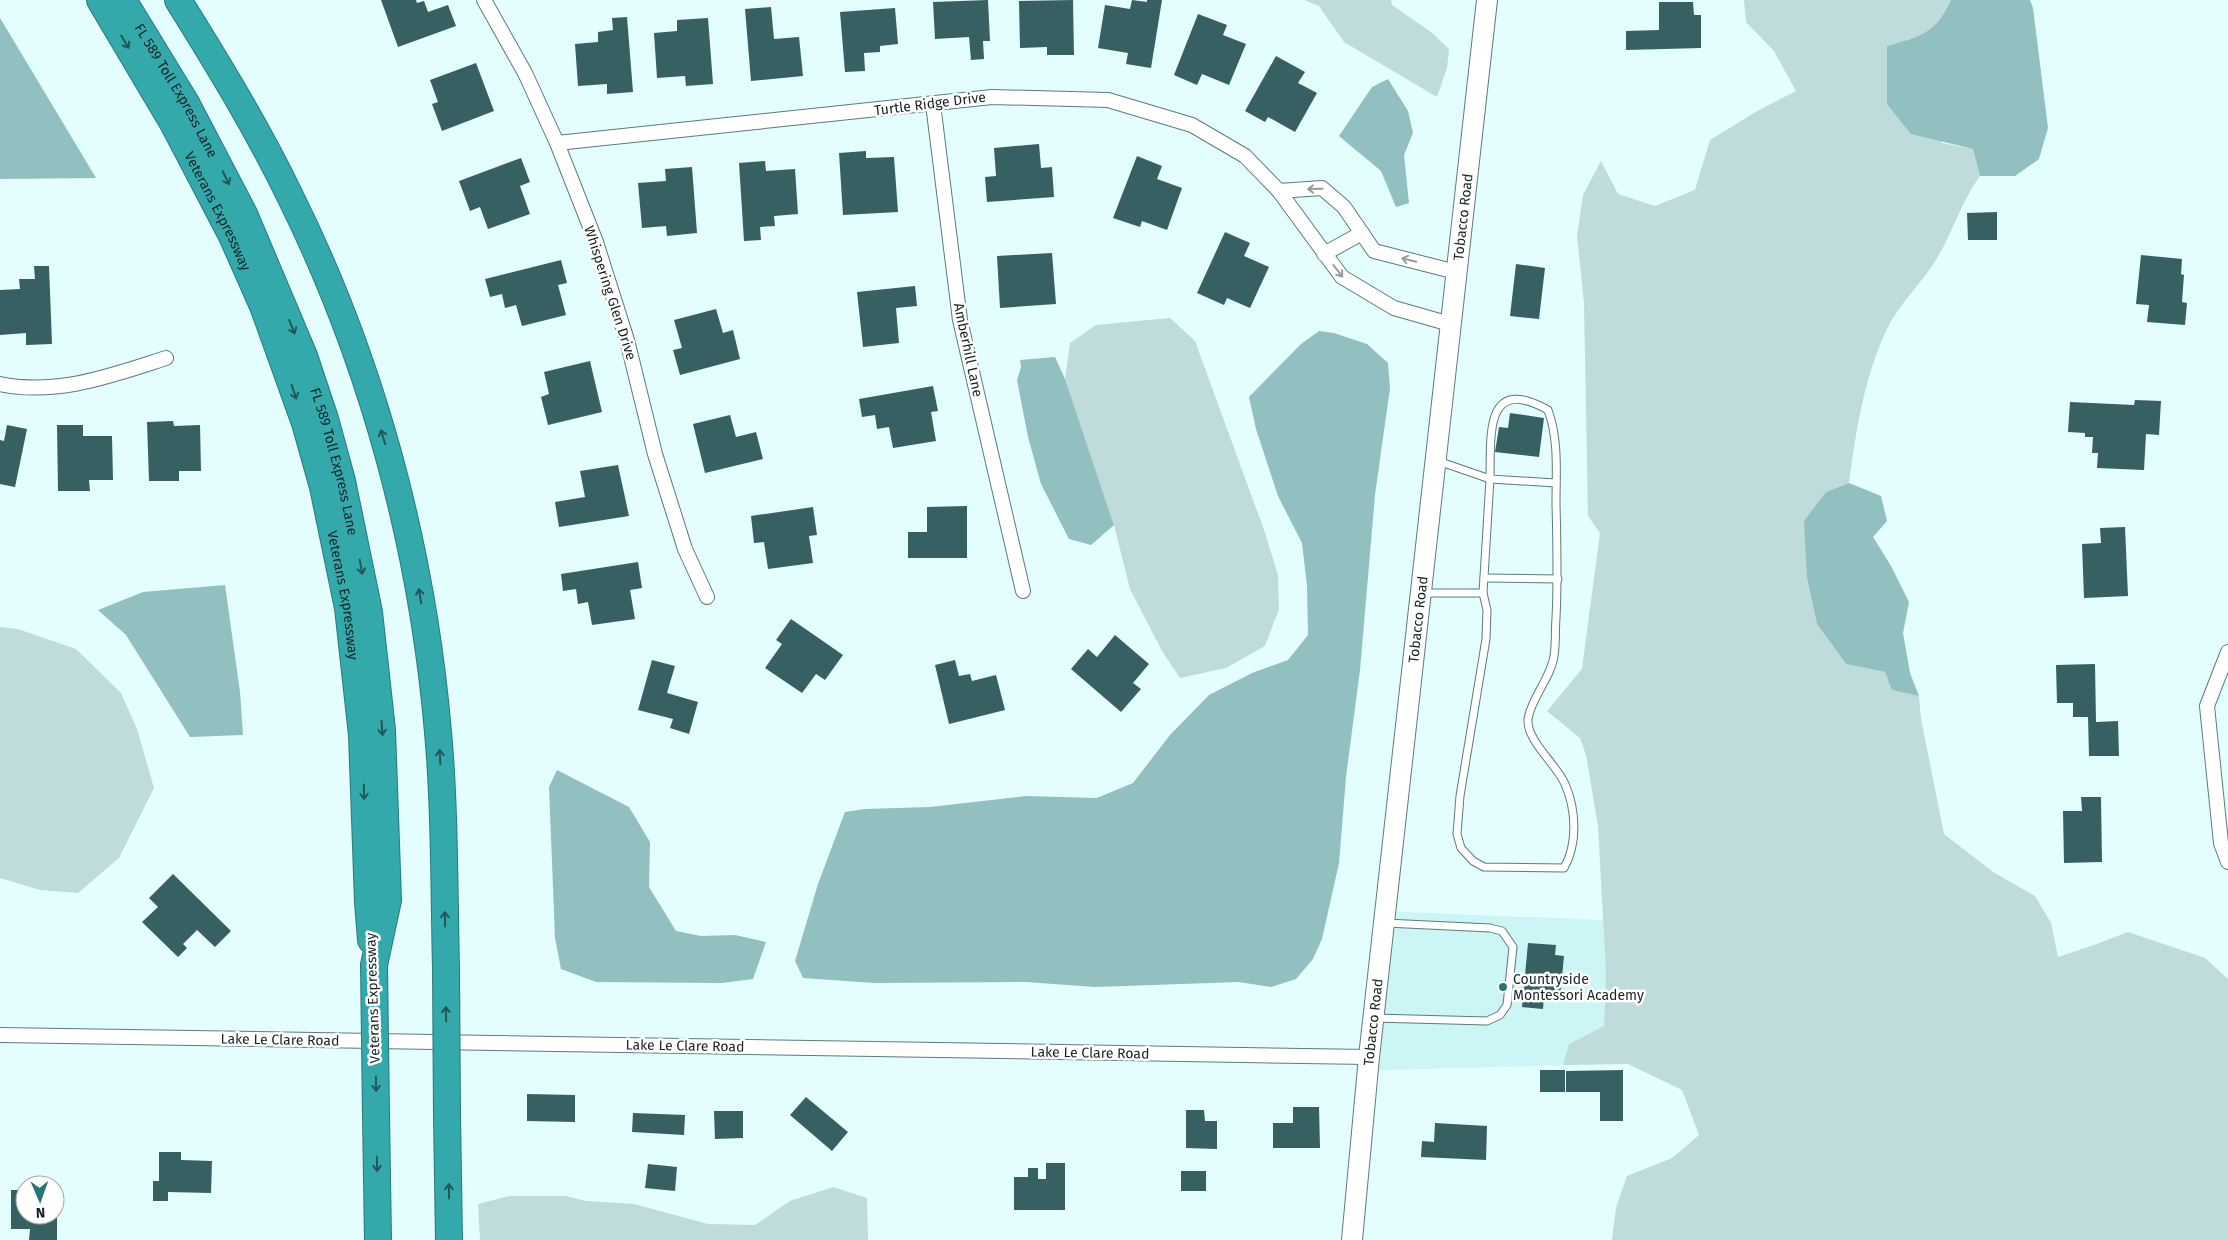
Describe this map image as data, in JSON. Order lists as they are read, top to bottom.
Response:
{
  "streets": {
    "highway": ["FL 589 Toll Express Lane", "Veterans Expressway"],
    "street": [
      "Turtle Ridge Drive",
      "Tobacco Road",
      "Whispering Glen Drive",
      "Amberhill Lane",
      "Lake Le Clare Road"
    ]
  },
  "crossings": [
    ["FL 589 Toll Express Lane", "Veterans Expressway"],
    ["Turtle Ridge Drive", "Tobacco Road"],
    ["Turtle Ridge Drive", "Whispering Glen Drive"],
    ["Turtle Ridge Drive", "Amberhill Lane"],
    ["Tobacco Road", "Lake Le Clare Road"]
  ],
  "places": ["Countryside Montessori Academy"],
  "north": "bottom"
}
